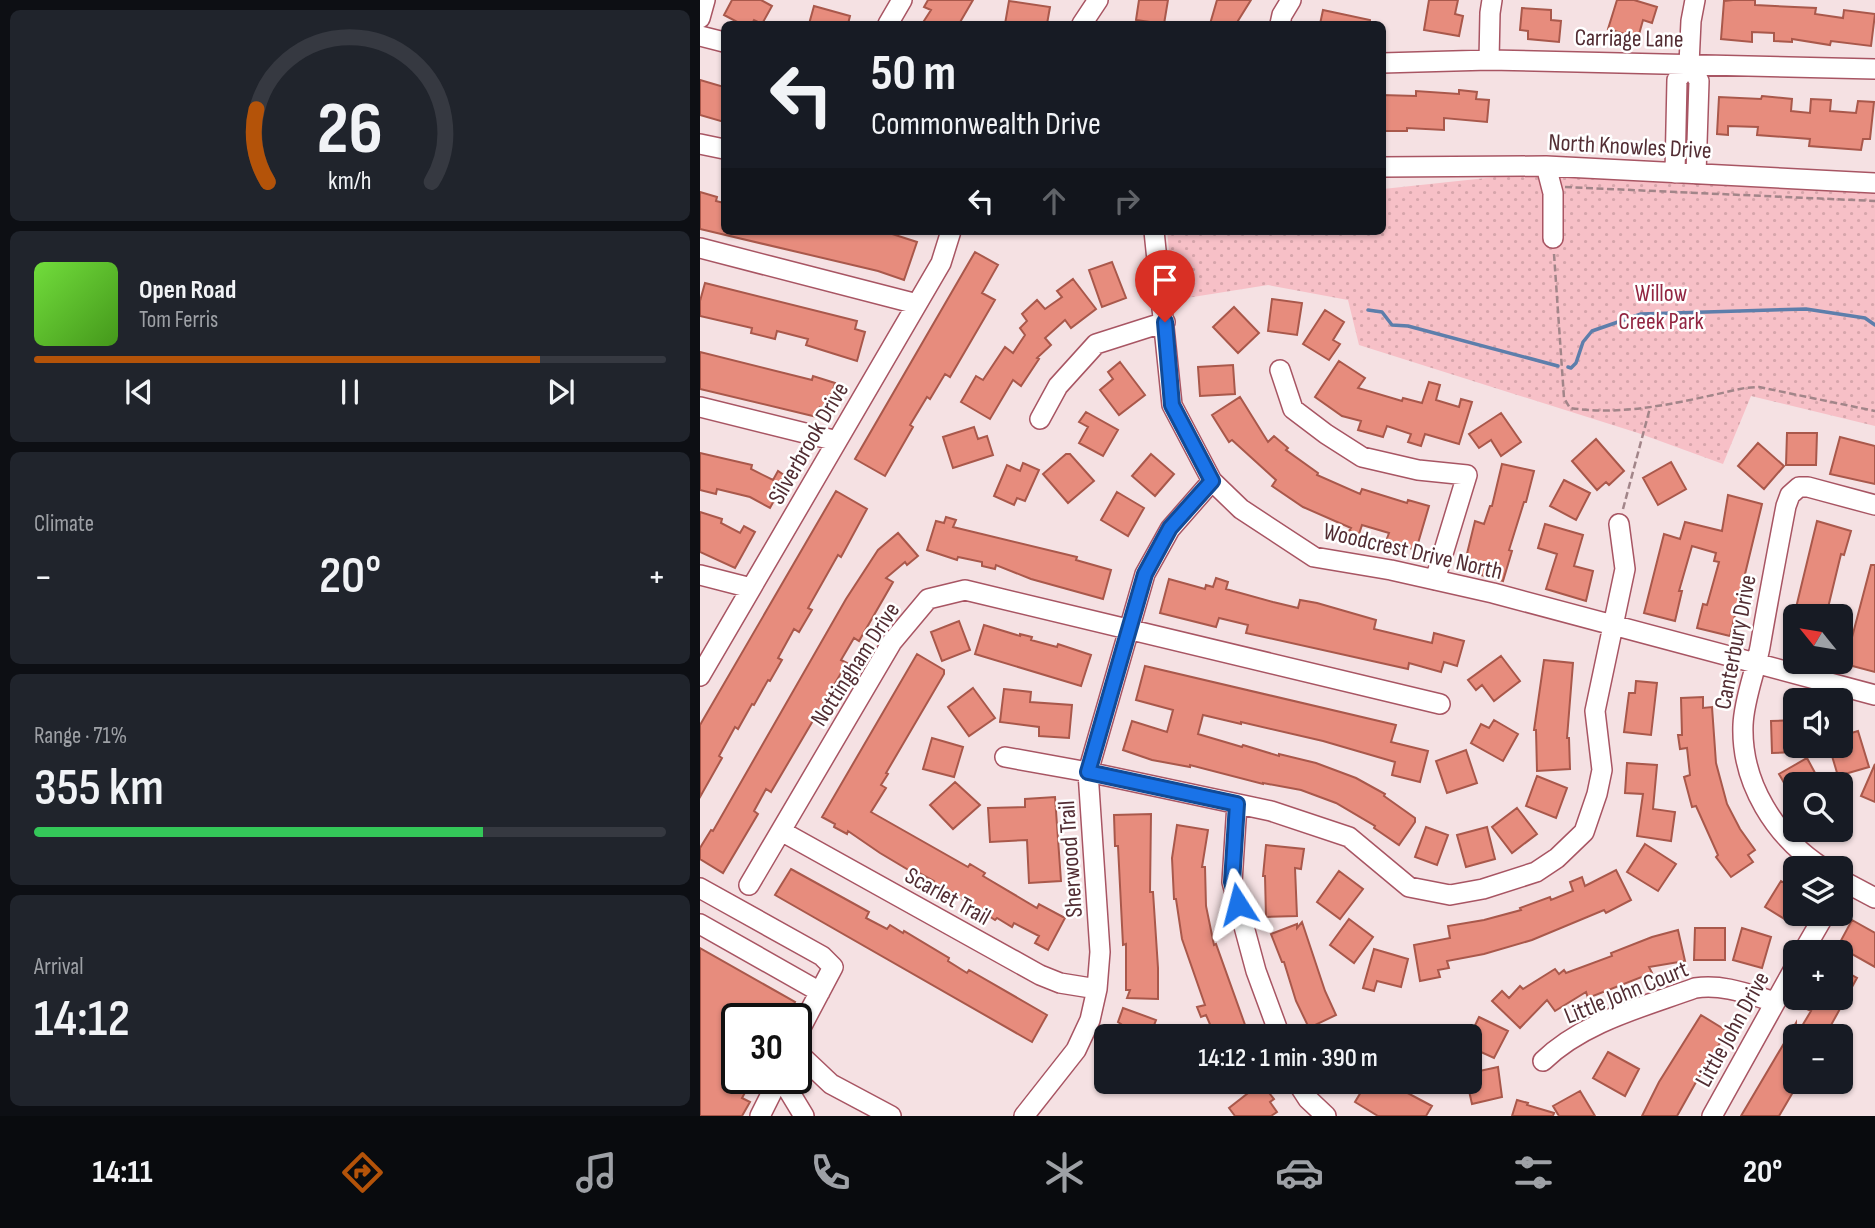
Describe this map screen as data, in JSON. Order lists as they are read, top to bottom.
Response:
{
  "streets": {
    "street": [
      "Carriage Lane",
      "North Knowles Drive",
      "Silverbrook Drive",
      "Woodcrest Drive North",
      "Canterbury Drive",
      "Nottingham Drive",
      "Sherwood Trail",
      "Scarlet Trail",
      "Little John Court",
      "Little John Drive"
    ]
  },
  "crossings": [
    ["Woodcrest Drive North", "Canterbury Drive"],
    ["Woodcrest Drive North", "Sherwood Trail"],
    ["Nottingham Drive", "Sherwood Trail"],
    ["Nottingham Drive", "Scarlet Trail"],
    ["Sherwood Trail", "Scarlet Trail"],
    ["Little John Court", "Little John Drive"]
  ],
  "parks": ["Willow Creek Park"],
  "north": "top left",
  "page": {
    "turn": ["50 m", "Commonwealth Drive"],
    "song": ["Open Road", "Tom Ferris"],
    "tile": [
      "Climate",
      ["Range · 71%", "355 km"],
      ["Arrival", "14:12"]
    ],
    "heat": ["−", "20°", "+"],
    "map_buttons": ["+", "−"],
    "limit": "30",
    "trip": "14:12 · 1 min · 390 m",
    "tabs": ["14:11", "20°"],
    "gauge": ["26", "km/h"]
  }
}
